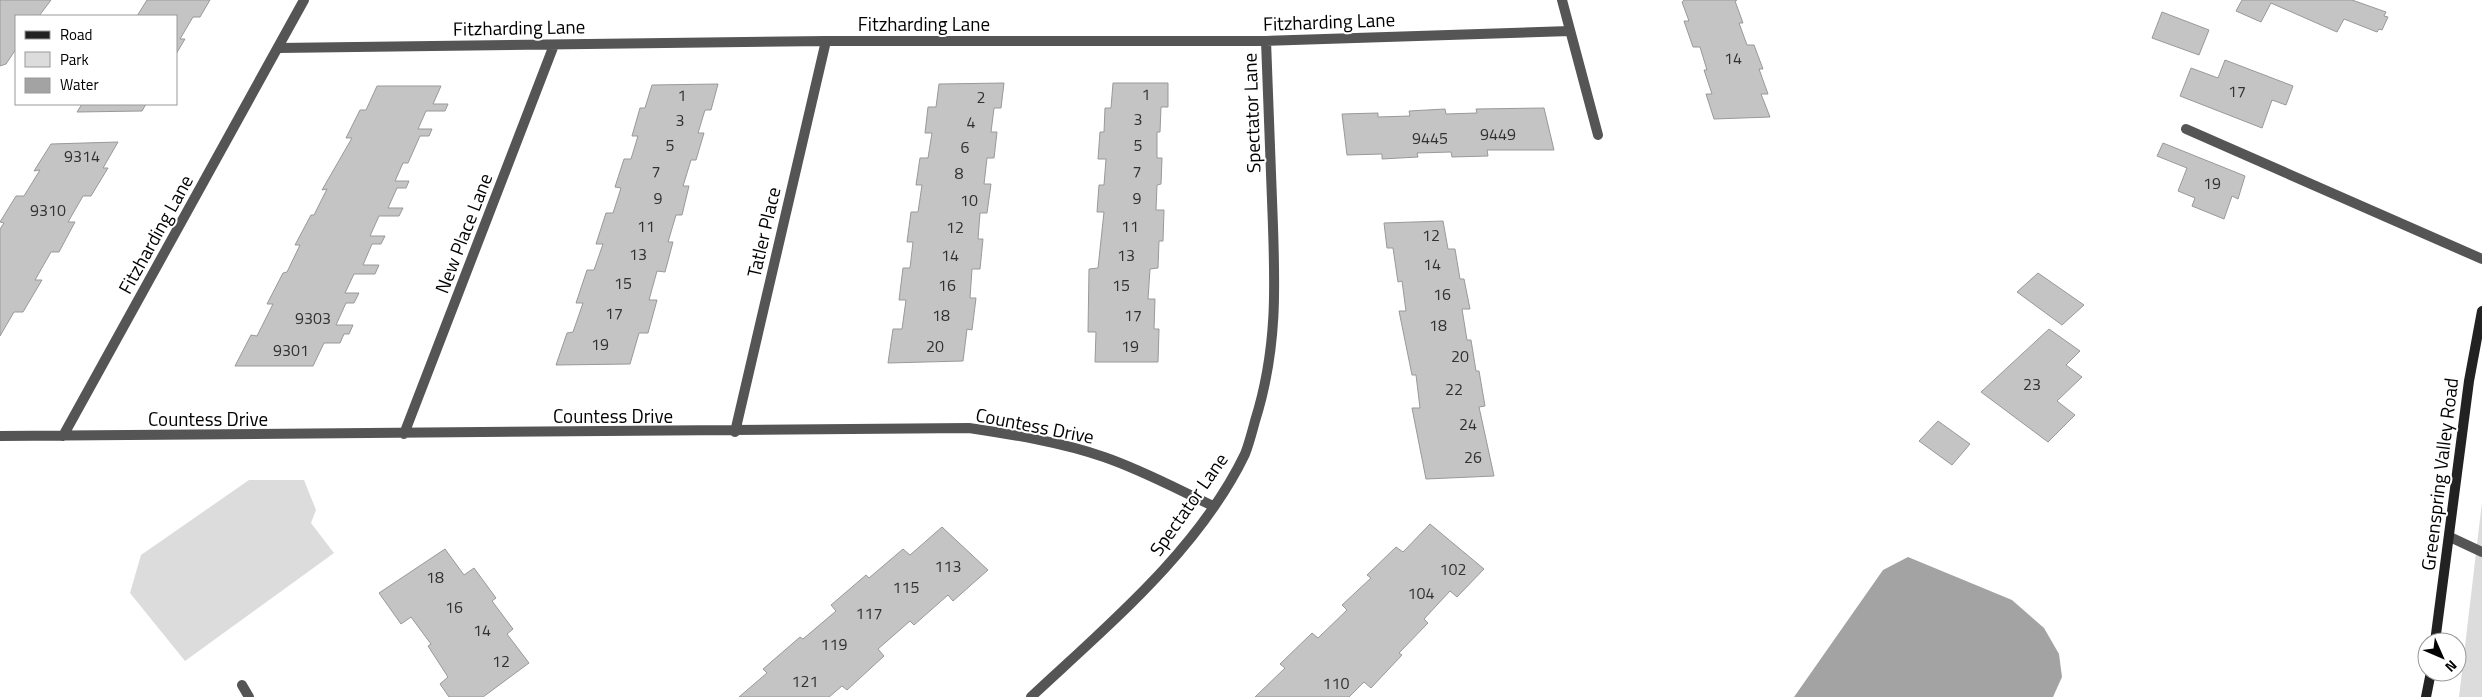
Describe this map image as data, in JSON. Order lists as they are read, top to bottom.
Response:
{
  "streets": {
    "main road": ["Greenspring Valley Road"],
    "street": [
      "Fitzharding Lane",
      "Spectator Lane",
      "Tatler Place",
      "New Place Lane",
      "Countess Drive"
    ]
  },
  "crossings": [
    ["Fitzharding Lane", "Spectator Lane"],
    ["Fitzharding Lane", "Tatler Place"],
    ["Fitzharding Lane", "New Place Lane"],
    ["Fitzharding Lane", "Countess Drive"],
    ["Spectator Lane", "Countess Drive"],
    ["Tatler Place", "Countess Drive"],
    ["New Place Lane", "Countess Drive"]
  ],
  "house_numbers": [
    "14",
    "17",
    "1",
    "1",
    "2",
    "3",
    "3",
    "4",
    "9449",
    "9445",
    "5",
    "5",
    "6",
    "9314",
    "7",
    "7",
    "8",
    "19",
    "9",
    "9",
    "10",
    "9310",
    "11",
    "11",
    "12",
    "12",
    "13",
    "14",
    "13",
    "14",
    "15",
    "16",
    "15",
    "16",
    "17",
    "18",
    "17",
    "9303",
    "18",
    "19",
    "20",
    "19",
    "9301",
    "20",
    "23",
    "22",
    "24",
    "26",
    "113",
    "102",
    "18",
    "115",
    "104",
    "16",
    "117",
    "14",
    "119",
    "12",
    "121",
    "110"
  ],
  "legend": ["Road", "Park", "Water"],
  "north": "bottom right"
}
